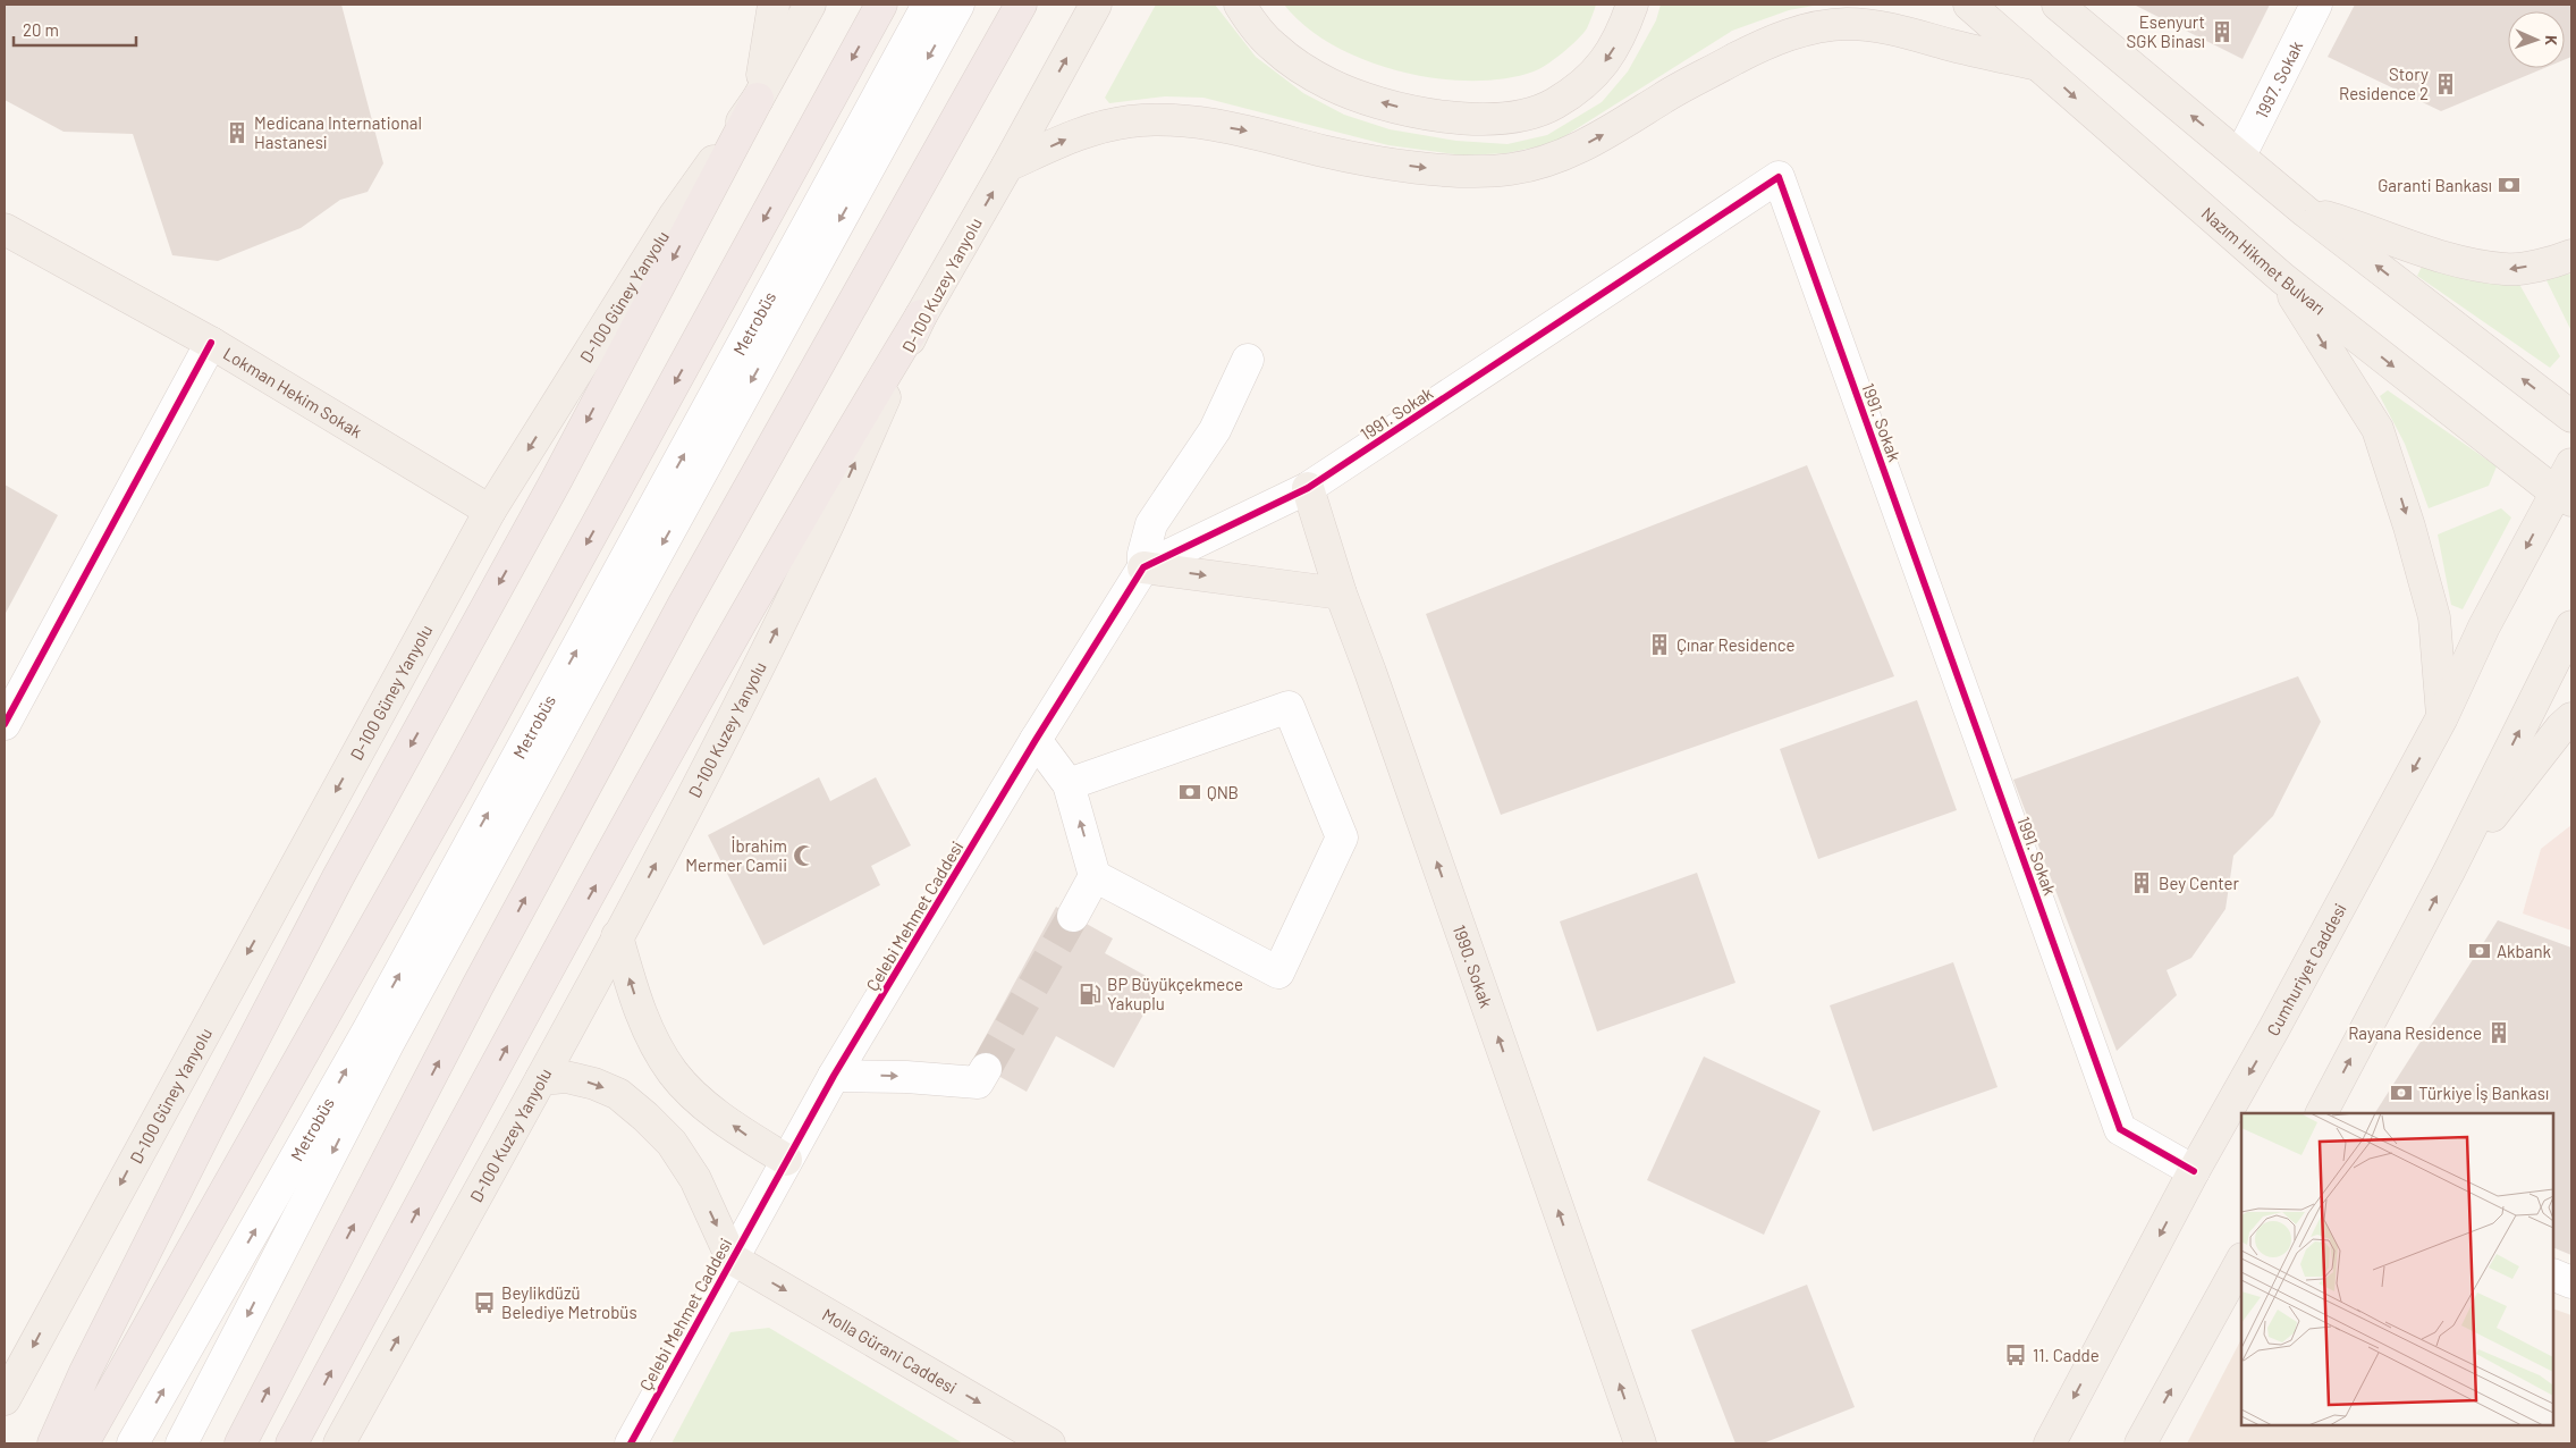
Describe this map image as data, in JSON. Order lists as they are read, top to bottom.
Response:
{
  "streets": {
    "main road": [
      "Nazım Hikmet Bulvarı",
      "D-100 Kuzey Yanyolu",
      "D-100 Güney Yanyolu",
      "Lokman Hekim Sokak",
      "1990. Sokak",
      "Cumhuriyet Caddesi",
      "Molla Gürani Caddesi"
    ],
    "street": [
      "1997. Sokak",
      "Metrobüs",
      "1991. Sokak",
      "Çelebi Mehmet Caddesi"
    ]
  },
  "crossings": [
    ["Nazım Hikmet Bulvarı", "Cumhuriyet Caddesi"],
    ["D-100 Güney Yanyolu", "Lokman Hekim Sokak"],
    ["1991. Sokak", "1990. Sokak"],
    ["1991. Sokak", "Cumhuriyet Caddesi"],
    ["Çelebi Mehmet Caddesi", "Molla Gürani Caddesi"]
  ],
  "one_way": [
    "D-100 Kuzey Yanyolu",
    "D-100 Güney Yanyolu",
    "1990. Sokak",
    "Molla Gürani Caddesi"
  ],
  "places": {
    "building": [
      "Esenyurt SGK Binası",
      "Story Residence 2",
      "Medicana International Hastanesi",
      "Çınar Residence",
      "Bey Center",
      "Rayana Residence"
    ],
    "bank": [
      "Garanti Bankası",
      "QNB",
      "Akbank",
      "Türkiye İş Bankası"
    ],
    "mosque": ["İbrahim Mermer Camii"],
    "fuel station": ["BP Büyükçekmece Yakuplu"],
    "bus stop": ["Beylikdüzü Belediye Metrobüs", "11. Cadde"]
  },
  "scale_bar": "20 m",
  "north": "right"
}
